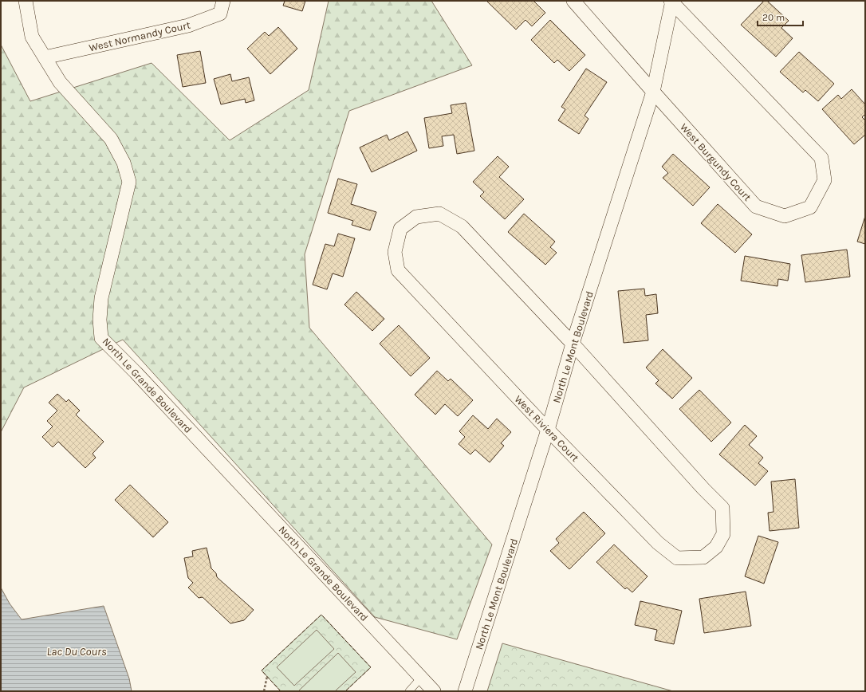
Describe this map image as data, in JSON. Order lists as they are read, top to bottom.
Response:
{
  "streets": {
    "street": [
      "West Normandy Court",
      "West Burgundy Court",
      "North Le Mont Boulevard",
      "North Le Grande Boulevard",
      "West Riviera Court"
    ]
  },
  "crossings": [
    ["West Normandy Court", "North Le Grande Boulevard"],
    ["West Burgundy Court", "North Le Mont Boulevard"],
    ["North Le Mont Boulevard", "West Riviera Court"]
  ],
  "water": ["Lac Du Cours"],
  "scale_bar": "20 m"
}
